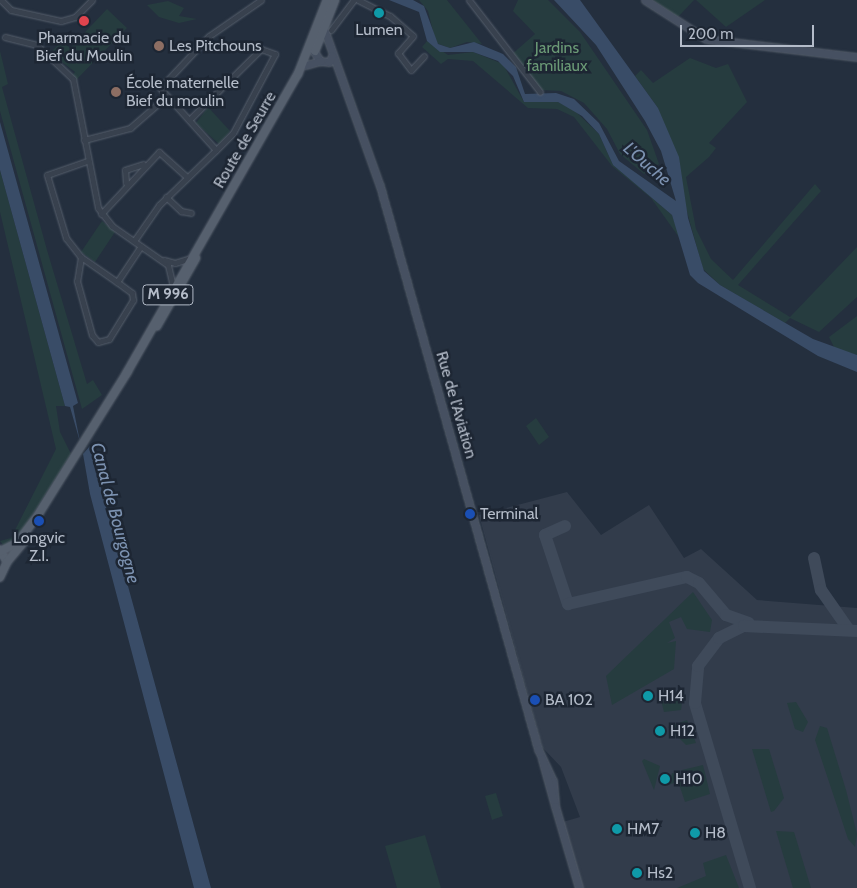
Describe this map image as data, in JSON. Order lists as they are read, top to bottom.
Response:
{
  "streets": {
    "main road": ["Route de Seurre", "M 996"],
    "street": ["Rue de l'Aviation"]
  },
  "crossings": [
    ["Route de Seurre", "M 996"]
  ],
  "water": ["L'Ouche", "Canal de Bourgogne"],
  "parks": ["Jardins familiaux"],
  "places": [
    "Lumen",
    "Pharmacie du Bief du Moulin",
    "Les Pitchouns",
    "École maternelle Bief du moulin",
    "Terminal",
    "Longvic Z.I.",
    "H14",
    "BA 102",
    "H12",
    "H10",
    "HM7",
    "H8",
    "Hs2"
  ],
  "scale_bar": "200 m"
}
